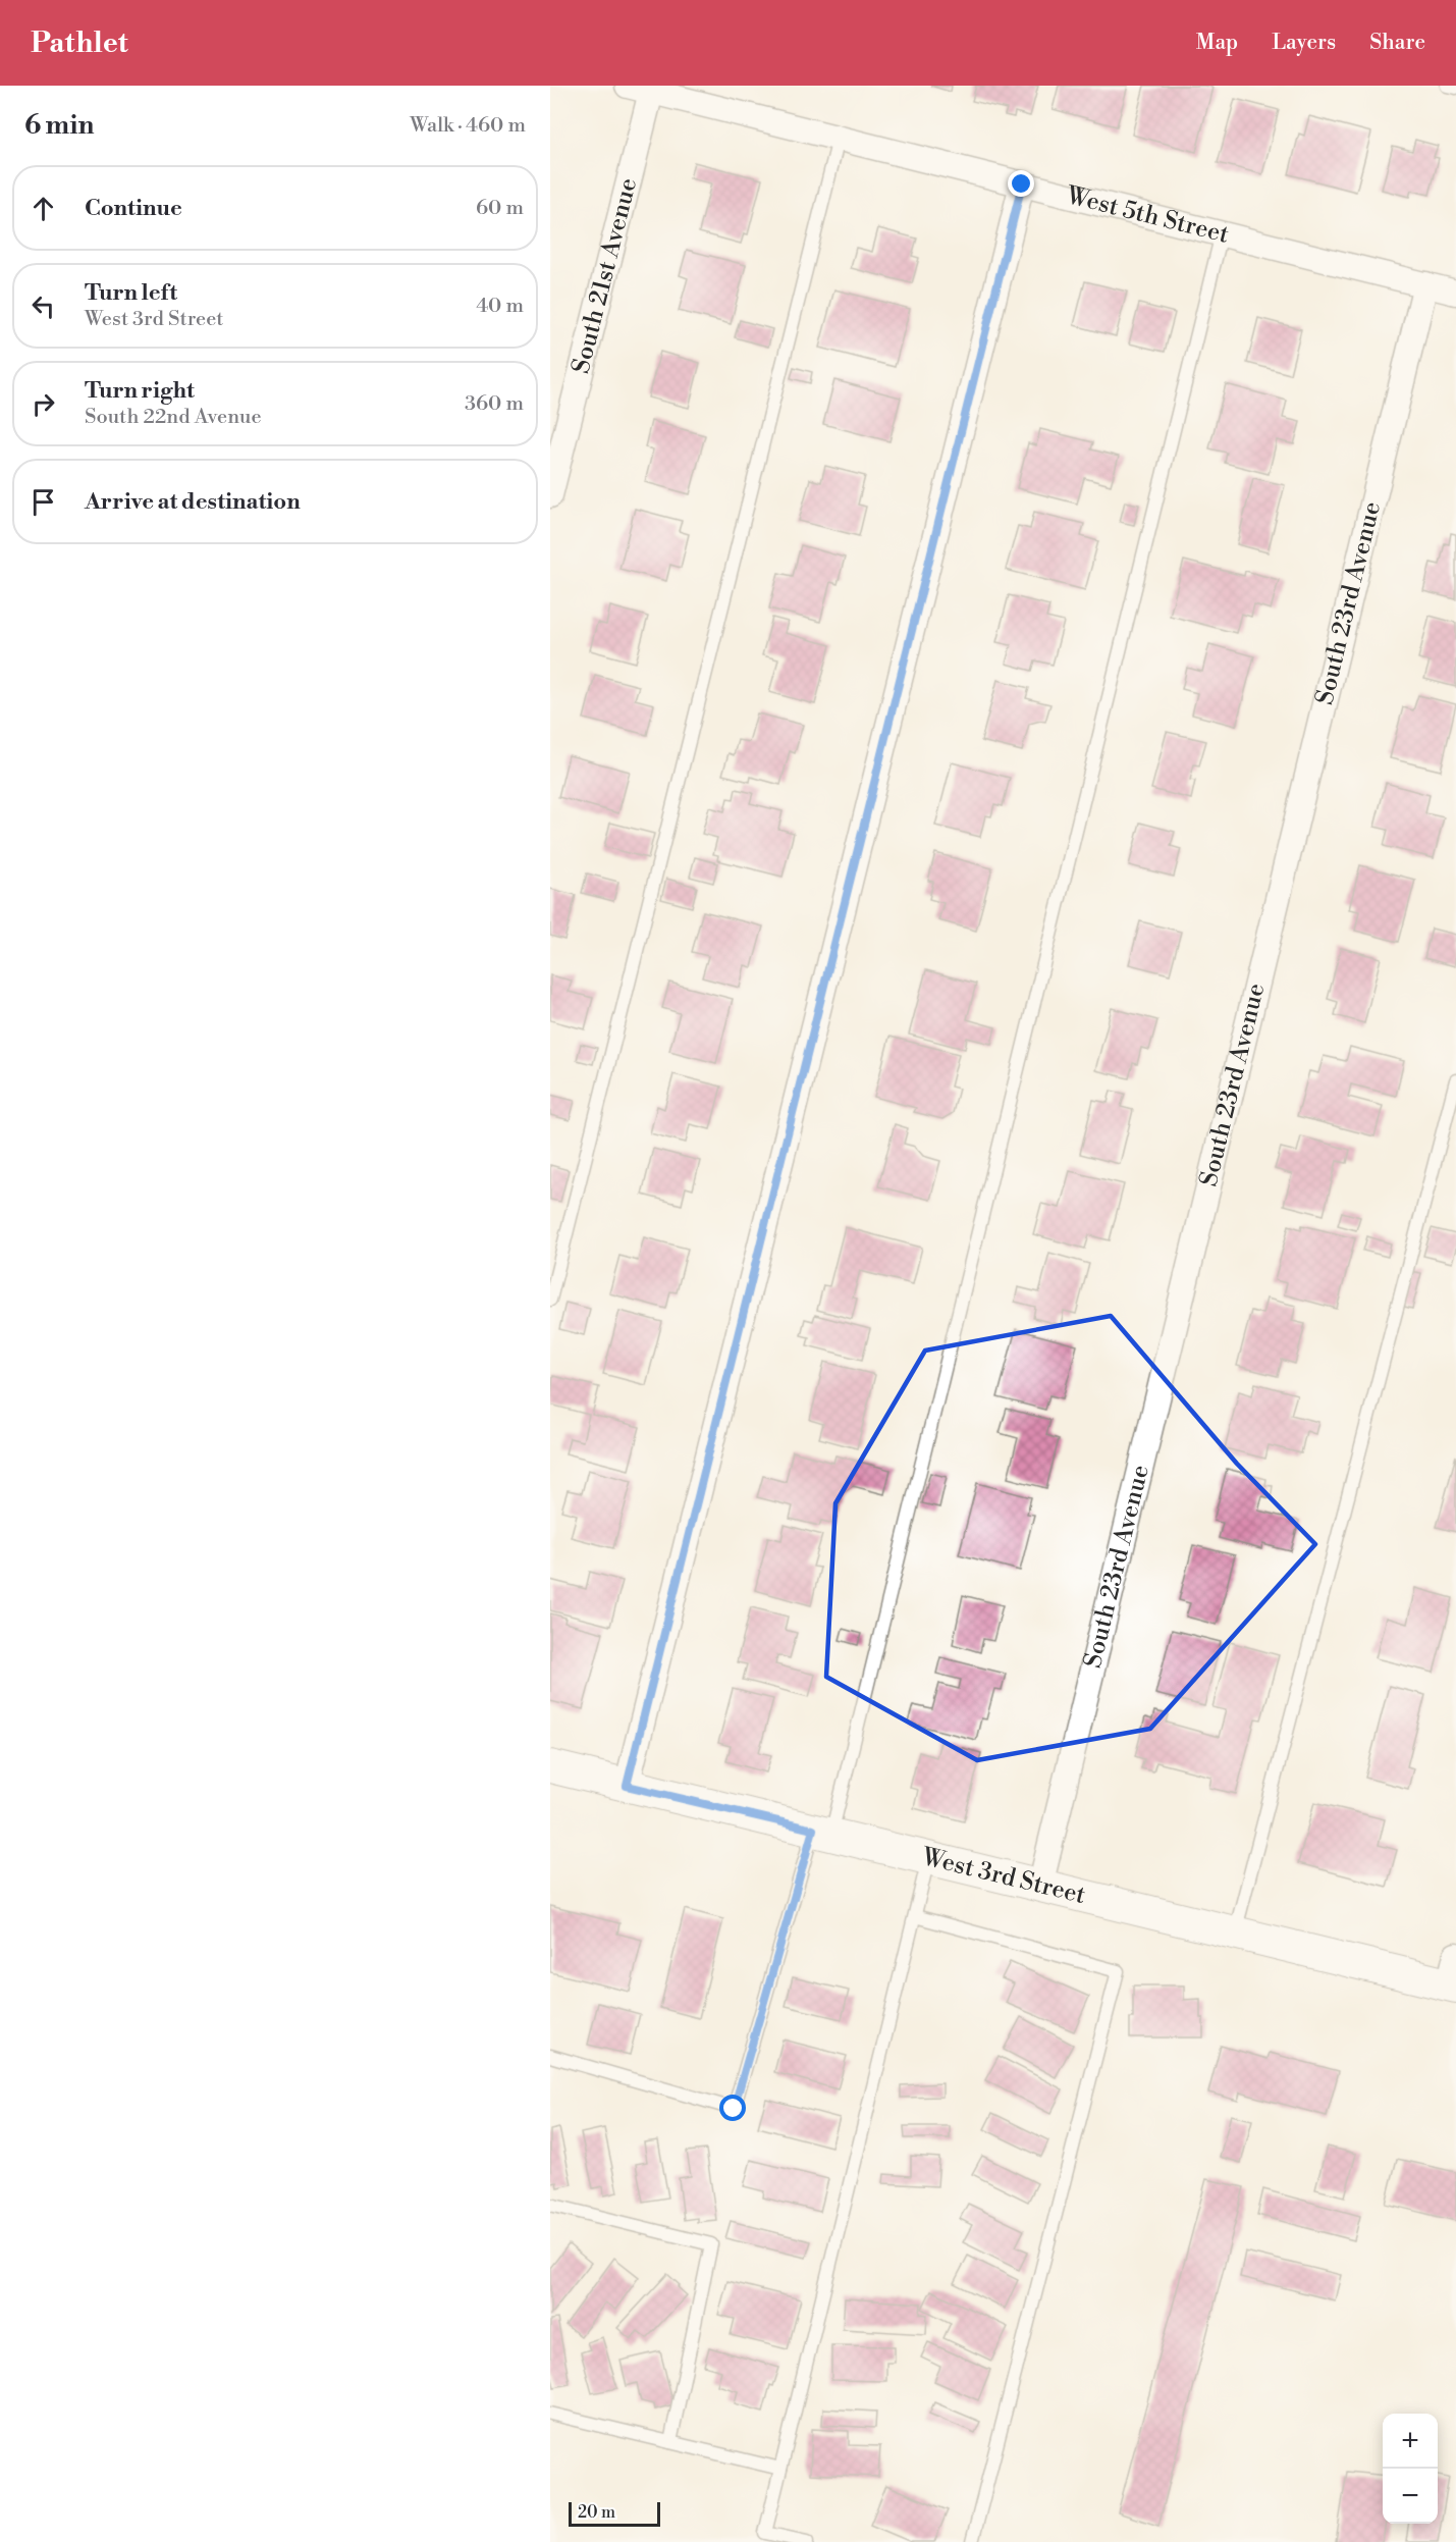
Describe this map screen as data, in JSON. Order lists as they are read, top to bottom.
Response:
{
  "streets": {
    "street": [
      "West 5th Street",
      "South 21st Avenue",
      "South 23rd Avenue",
      "West 3rd Street"
    ]
  },
  "crossings": [
    ["West 5th Street", "South 21st Avenue"],
    ["West 5th Street", "South 23rd Avenue"],
    ["South 23rd Avenue", "West 3rd Street"]
  ],
  "scale_bar": "20 m",
  "page": {
    "header": "Pathlet",
    "nav": ["Map", "Layers", "Share"],
    "heading": ["6 min", "Walk · 460 m"],
    "list": [
      ["Continue", "60 m"],
      ["Turn left", "West 3rd Street", "40 m"],
      ["Turn right", "South 22nd Avenue", "360 m"],
      "Arrive at destination"
    ],
    "map_buttons": ["+", "−"],
    "scale": "20 m"
  }
}
